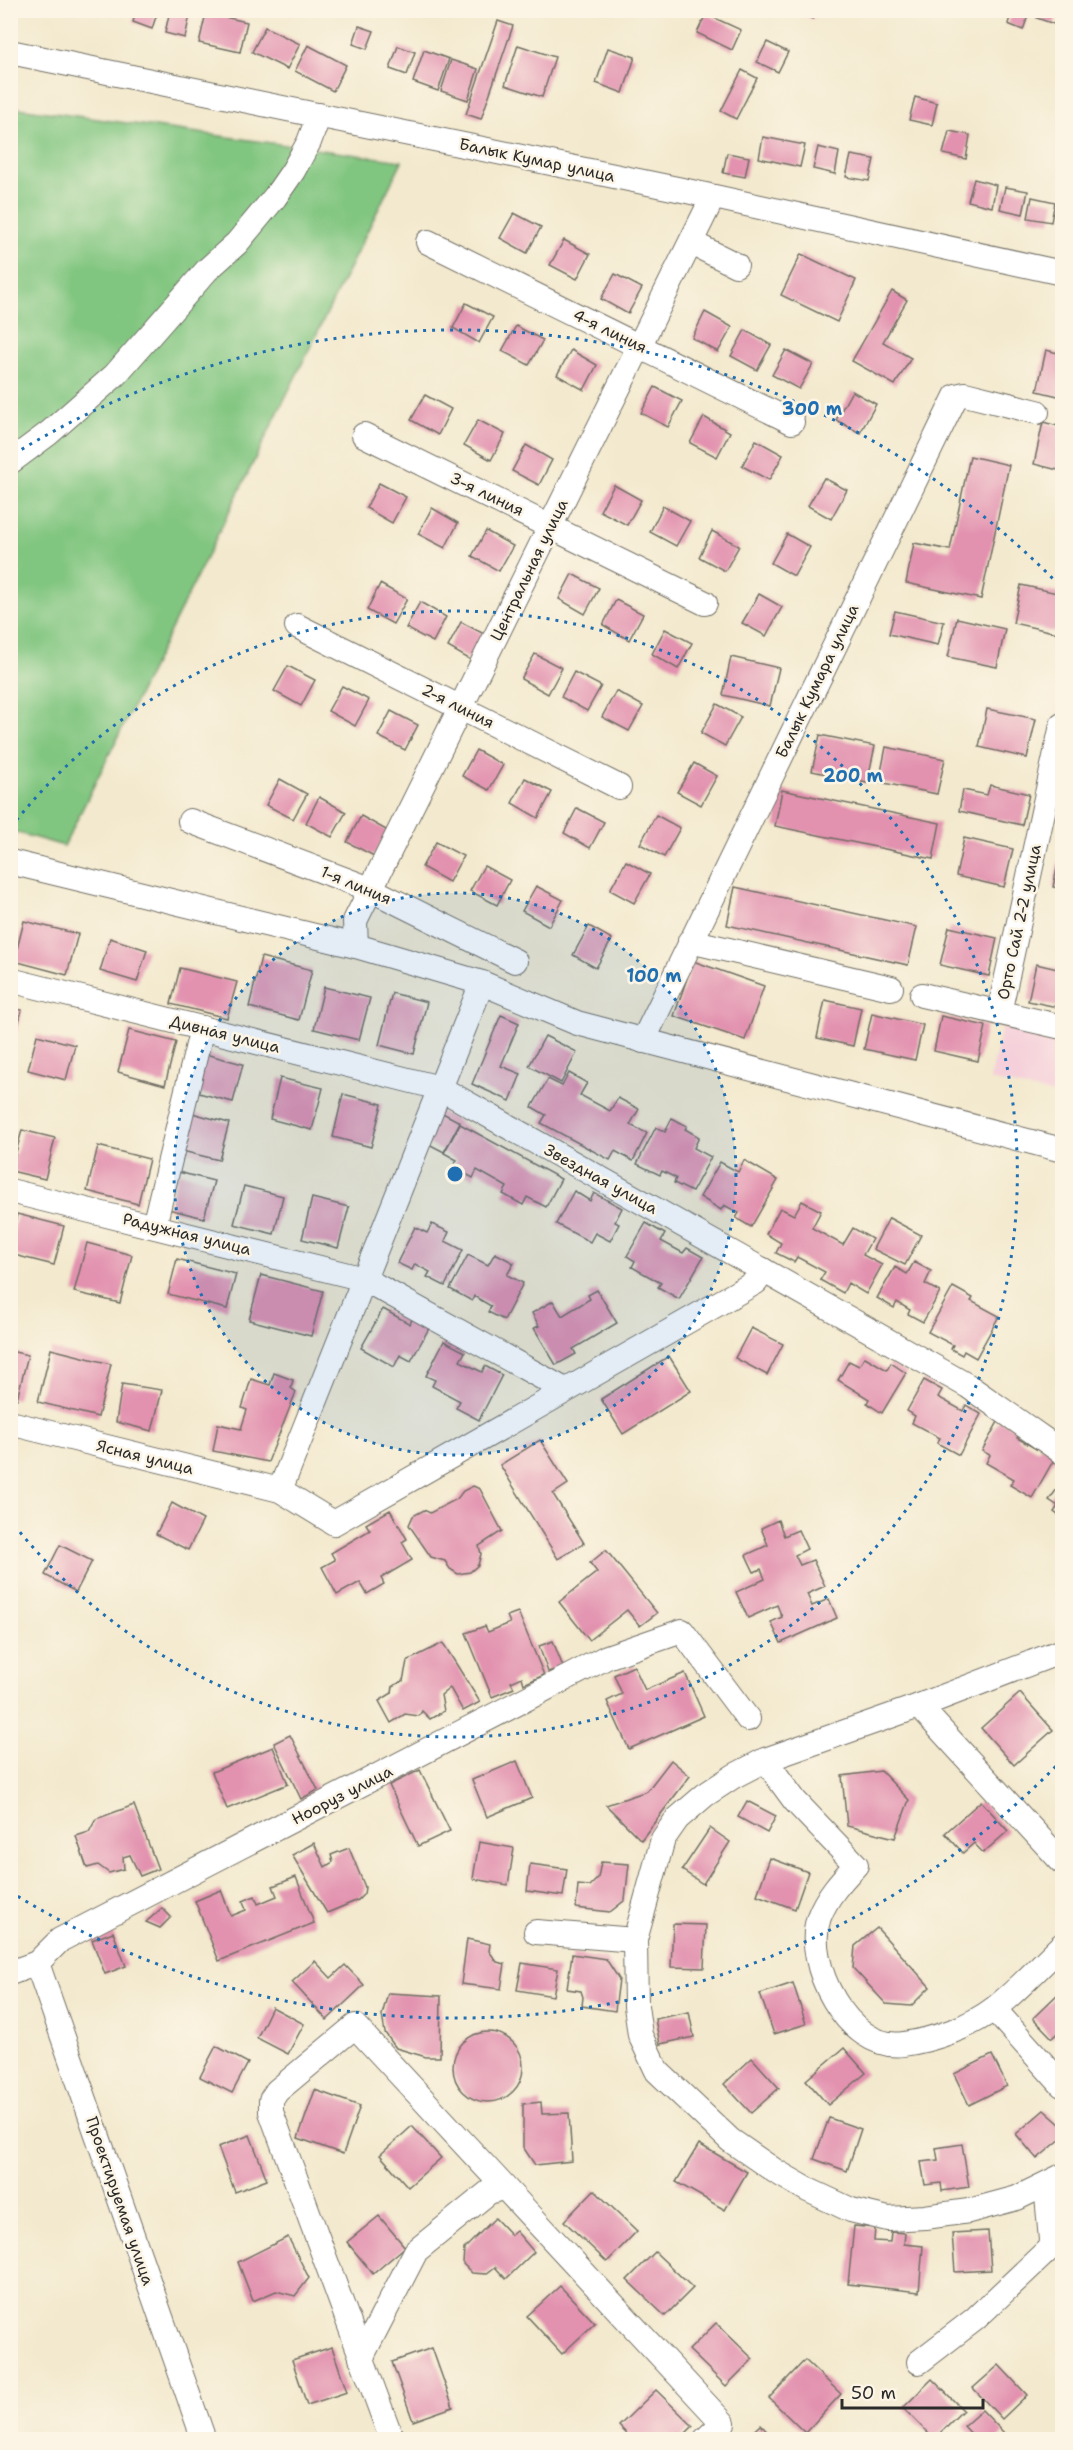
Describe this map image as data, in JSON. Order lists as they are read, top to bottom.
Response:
{
  "streets": {
    "street": [
      "Балык Кумар улица",
      "4-я линия",
      "3-я линия",
      "Центральная улица",
      "Балык Кумара улица",
      "2-я линия",
      "1-я линия",
      "Орто Сай 2-2 улица",
      "Дивная улица",
      "Звездная улица",
      "Радужная улица",
      "Ясная улица",
      "Нооруз улица",
      "Проектируемая улица"
    ]
  },
  "crossings": [
    ["Балык Кумар улица", "Центральная улица"],
    ["4-я линия", "Центральная улица"],
    ["3-я линия", "Центральная улица"],
    ["Центральная улица", "2-я линия"],
    ["Центральная улица", "1-я линия"],
    ["Дивная улица", "Звездная улица"],
    ["Нооруз улица", "Проектируемая улица"]
  ],
  "scale_bar": "50 m",
  "rings": ["300 m", "200 m", "100 m"]
}
